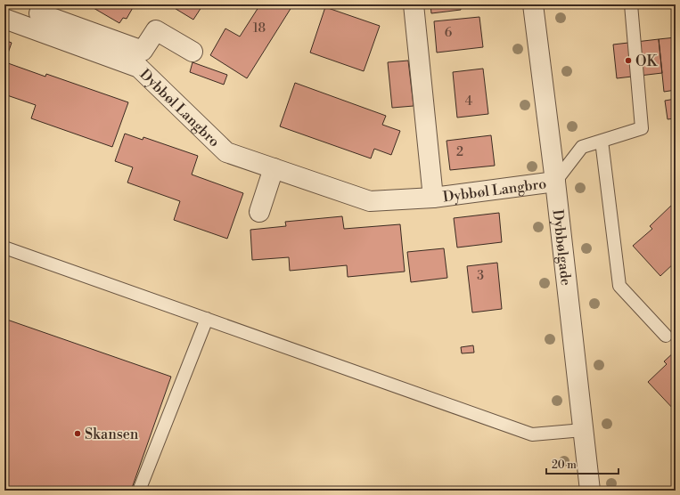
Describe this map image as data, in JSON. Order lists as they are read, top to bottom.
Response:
{
  "streets": {
    "street": ["Dybbøl Langbro", "Dybbølgade"]
  },
  "crossings": [
    ["Dybbøl Langbro", "Dybbølgade"]
  ],
  "places": ["OK", "Skansen"],
  "house_numbers": [
    "18",
    "6",
    "4",
    "2",
    "3"
  ],
  "scale_bar": "20 m"
}
